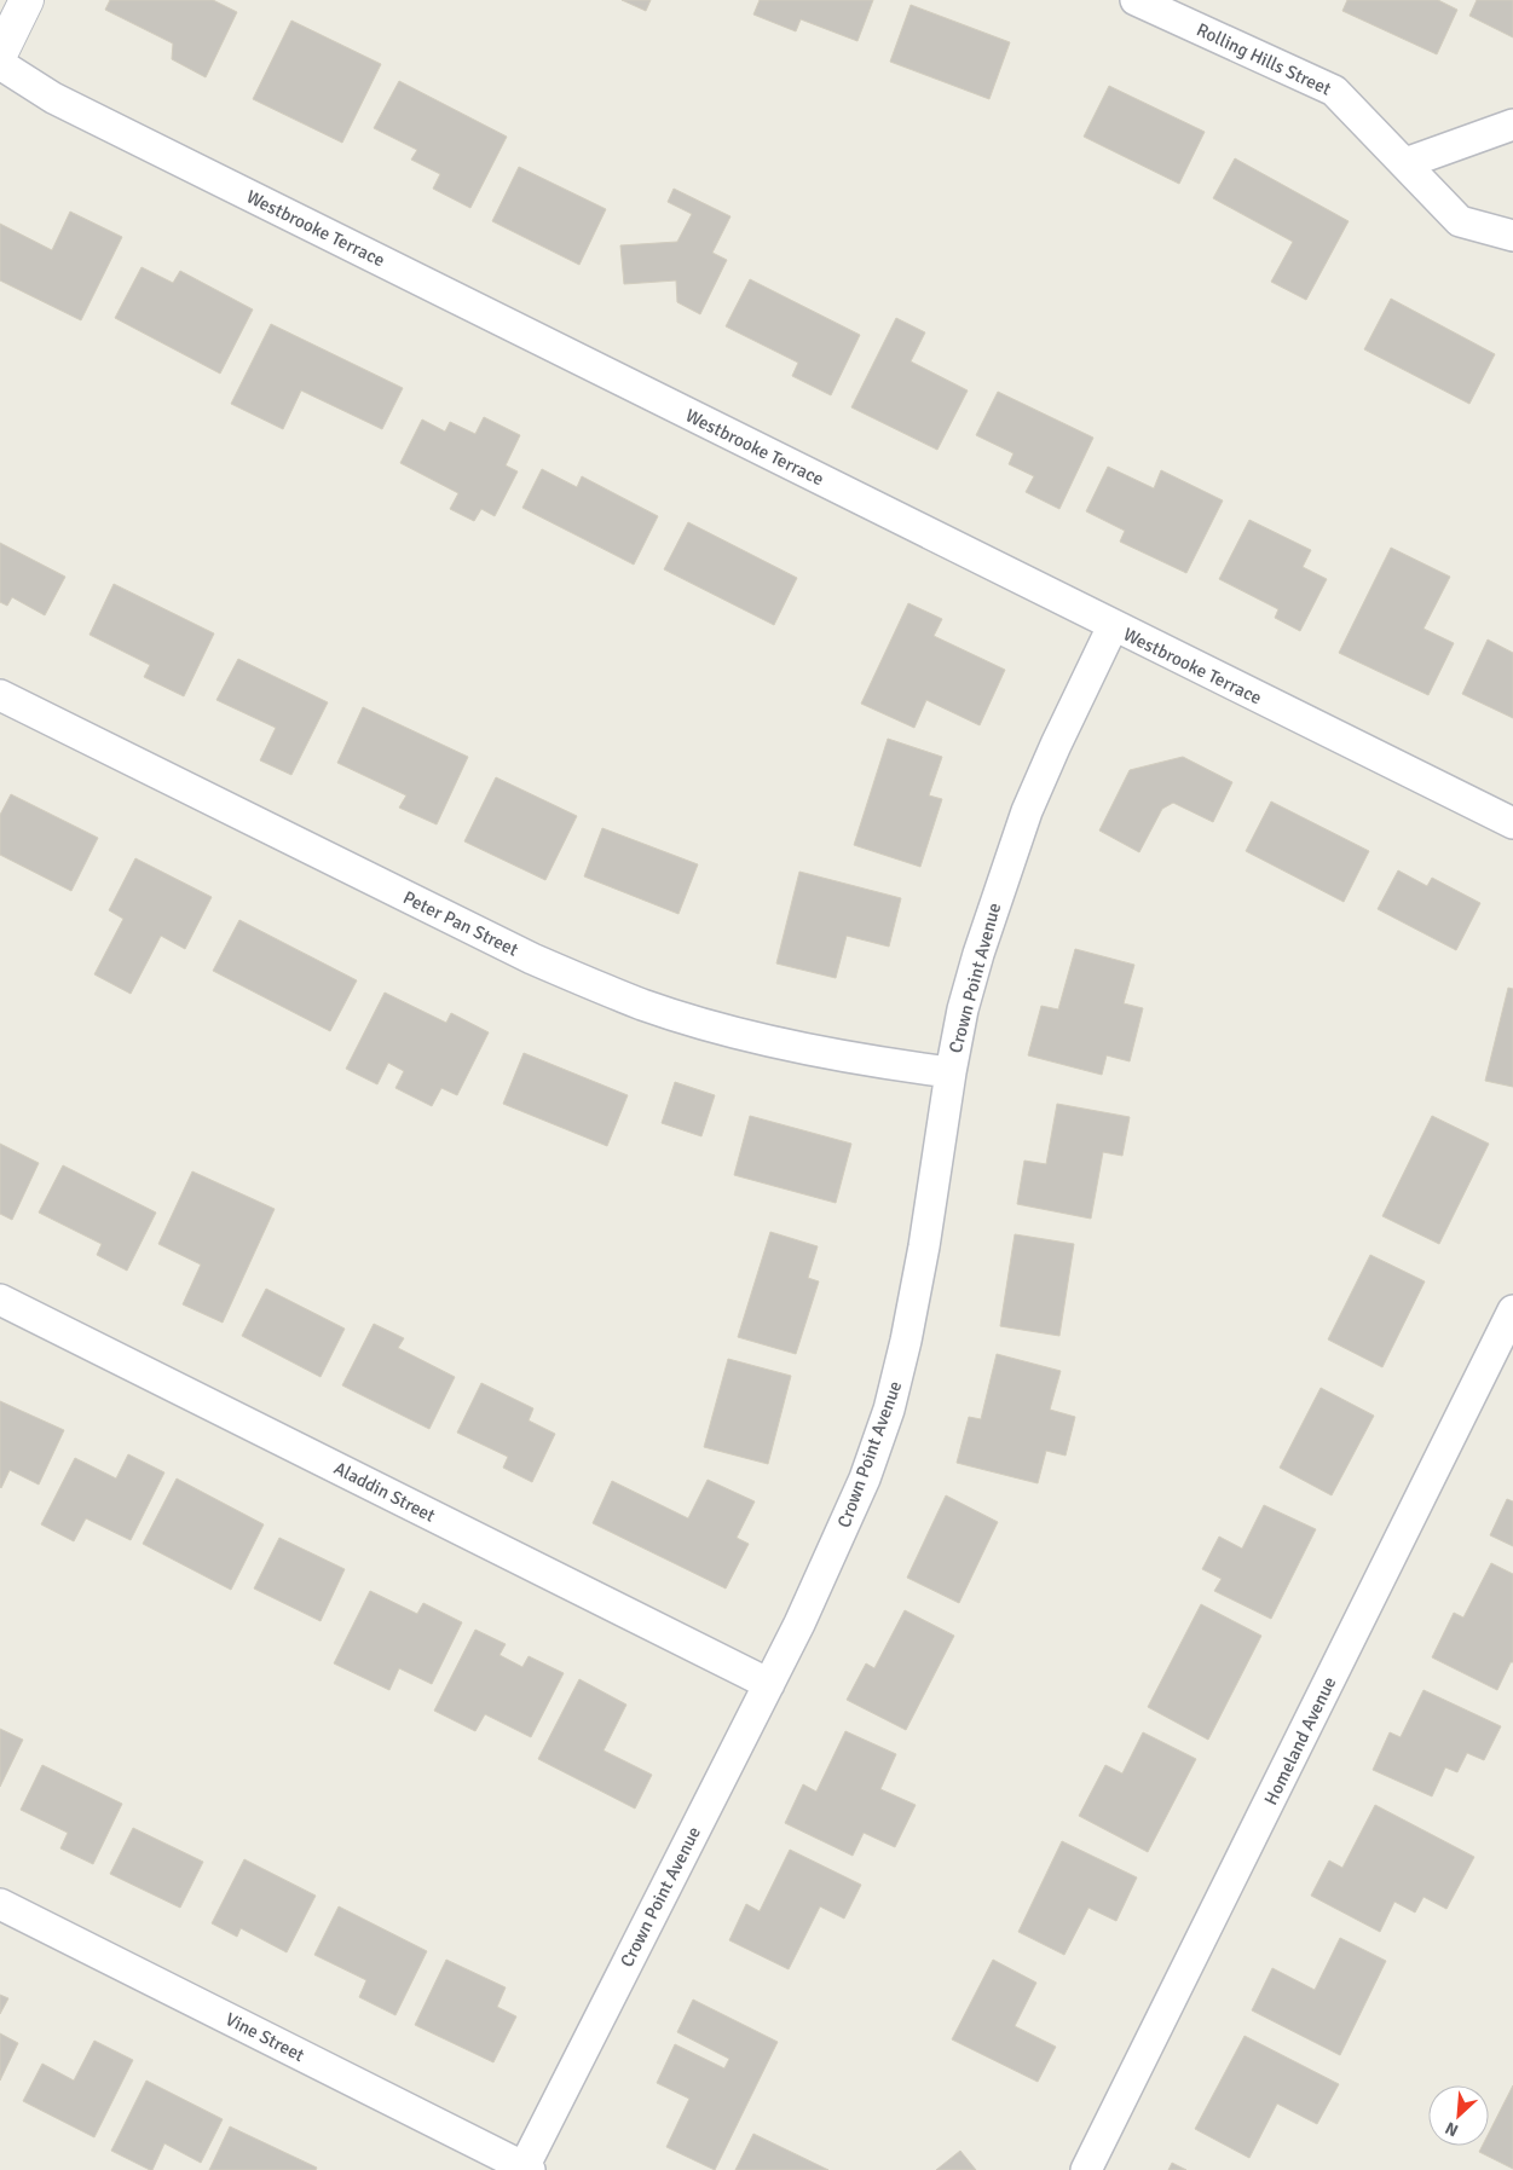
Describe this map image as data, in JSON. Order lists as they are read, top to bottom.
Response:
{
  "streets": {
    "street": [
      "Rolling Hills Street",
      "Westbrooke Terrace",
      "Peter Pan Street",
      "Crown Point Avenue",
      "Aladdin Street",
      "Homeland Avenue",
      "Vine Street"
    ]
  },
  "crossings": [
    ["Westbrooke Terrace", "Crown Point Avenue"],
    ["Peter Pan Street", "Crown Point Avenue"],
    ["Crown Point Avenue", "Aladdin Street"],
    ["Crown Point Avenue", "Vine Street"]
  ],
  "north": "bottom left"
}
